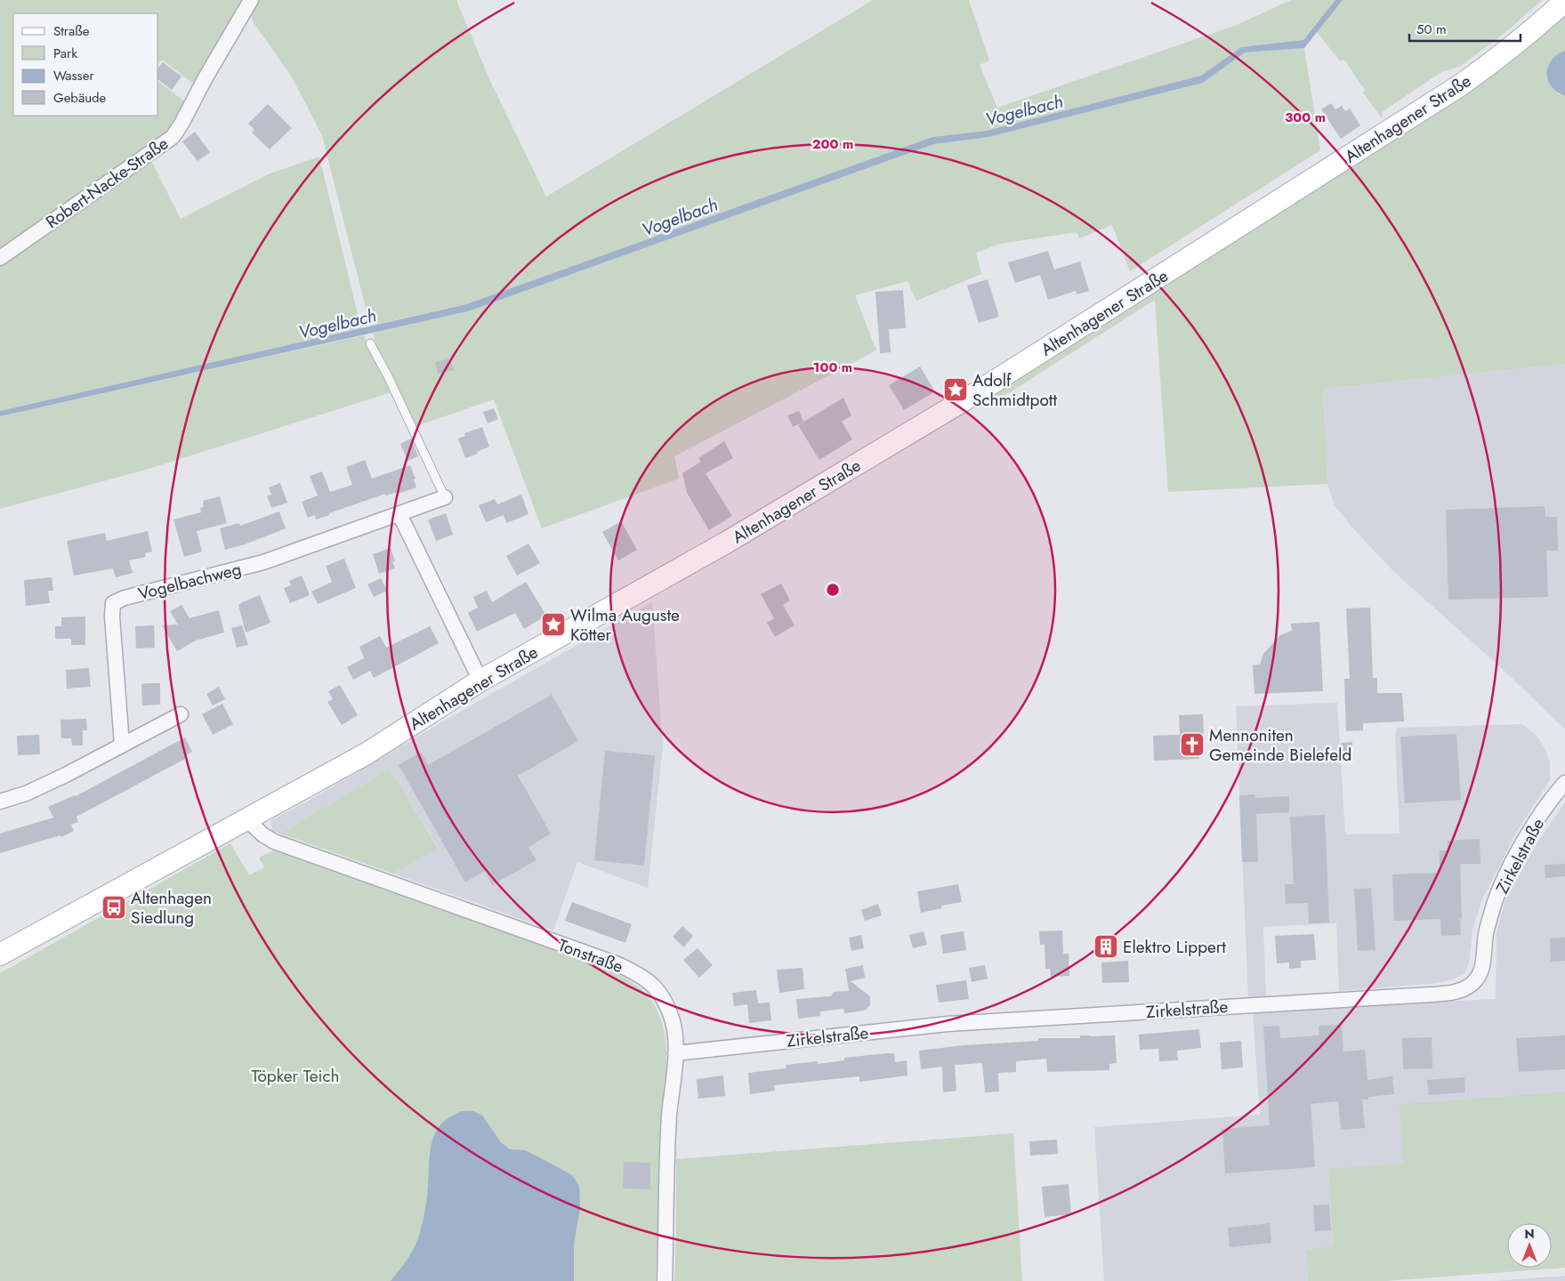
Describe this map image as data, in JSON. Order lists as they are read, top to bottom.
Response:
{
  "streets": {
    "main road": ["Altenhagener Straße"],
    "street": [
      "Robert-Nacke-Straße",
      "Vogelbachweg",
      "Zirkelstraße",
      "Tonstraße"
    ]
  },
  "crossings": [
    ["Altenhagener Straße", "Tonstraße"],
    ["Zirkelstraße", "Tonstraße"]
  ],
  "water": ["Vogelbach"],
  "parks": ["Töpker Teich"],
  "places": {
    "place": ["Adolf Schmidtpott", "Wilma Auguste Kötter"],
    "church": ["Mennoniten Gemeinde Bielefeld"],
    "bus stop": ["Altenhagen Siedlung"],
    "building": ["Elektro Lippert"]
  },
  "legend": [
    "Straße",
    "Park",
    "Wasser",
    "Gebäude"
  ],
  "scale_bar": "50 m",
  "north": "top",
  "rings": ["300 m", "200 m", "100 m"]
}
